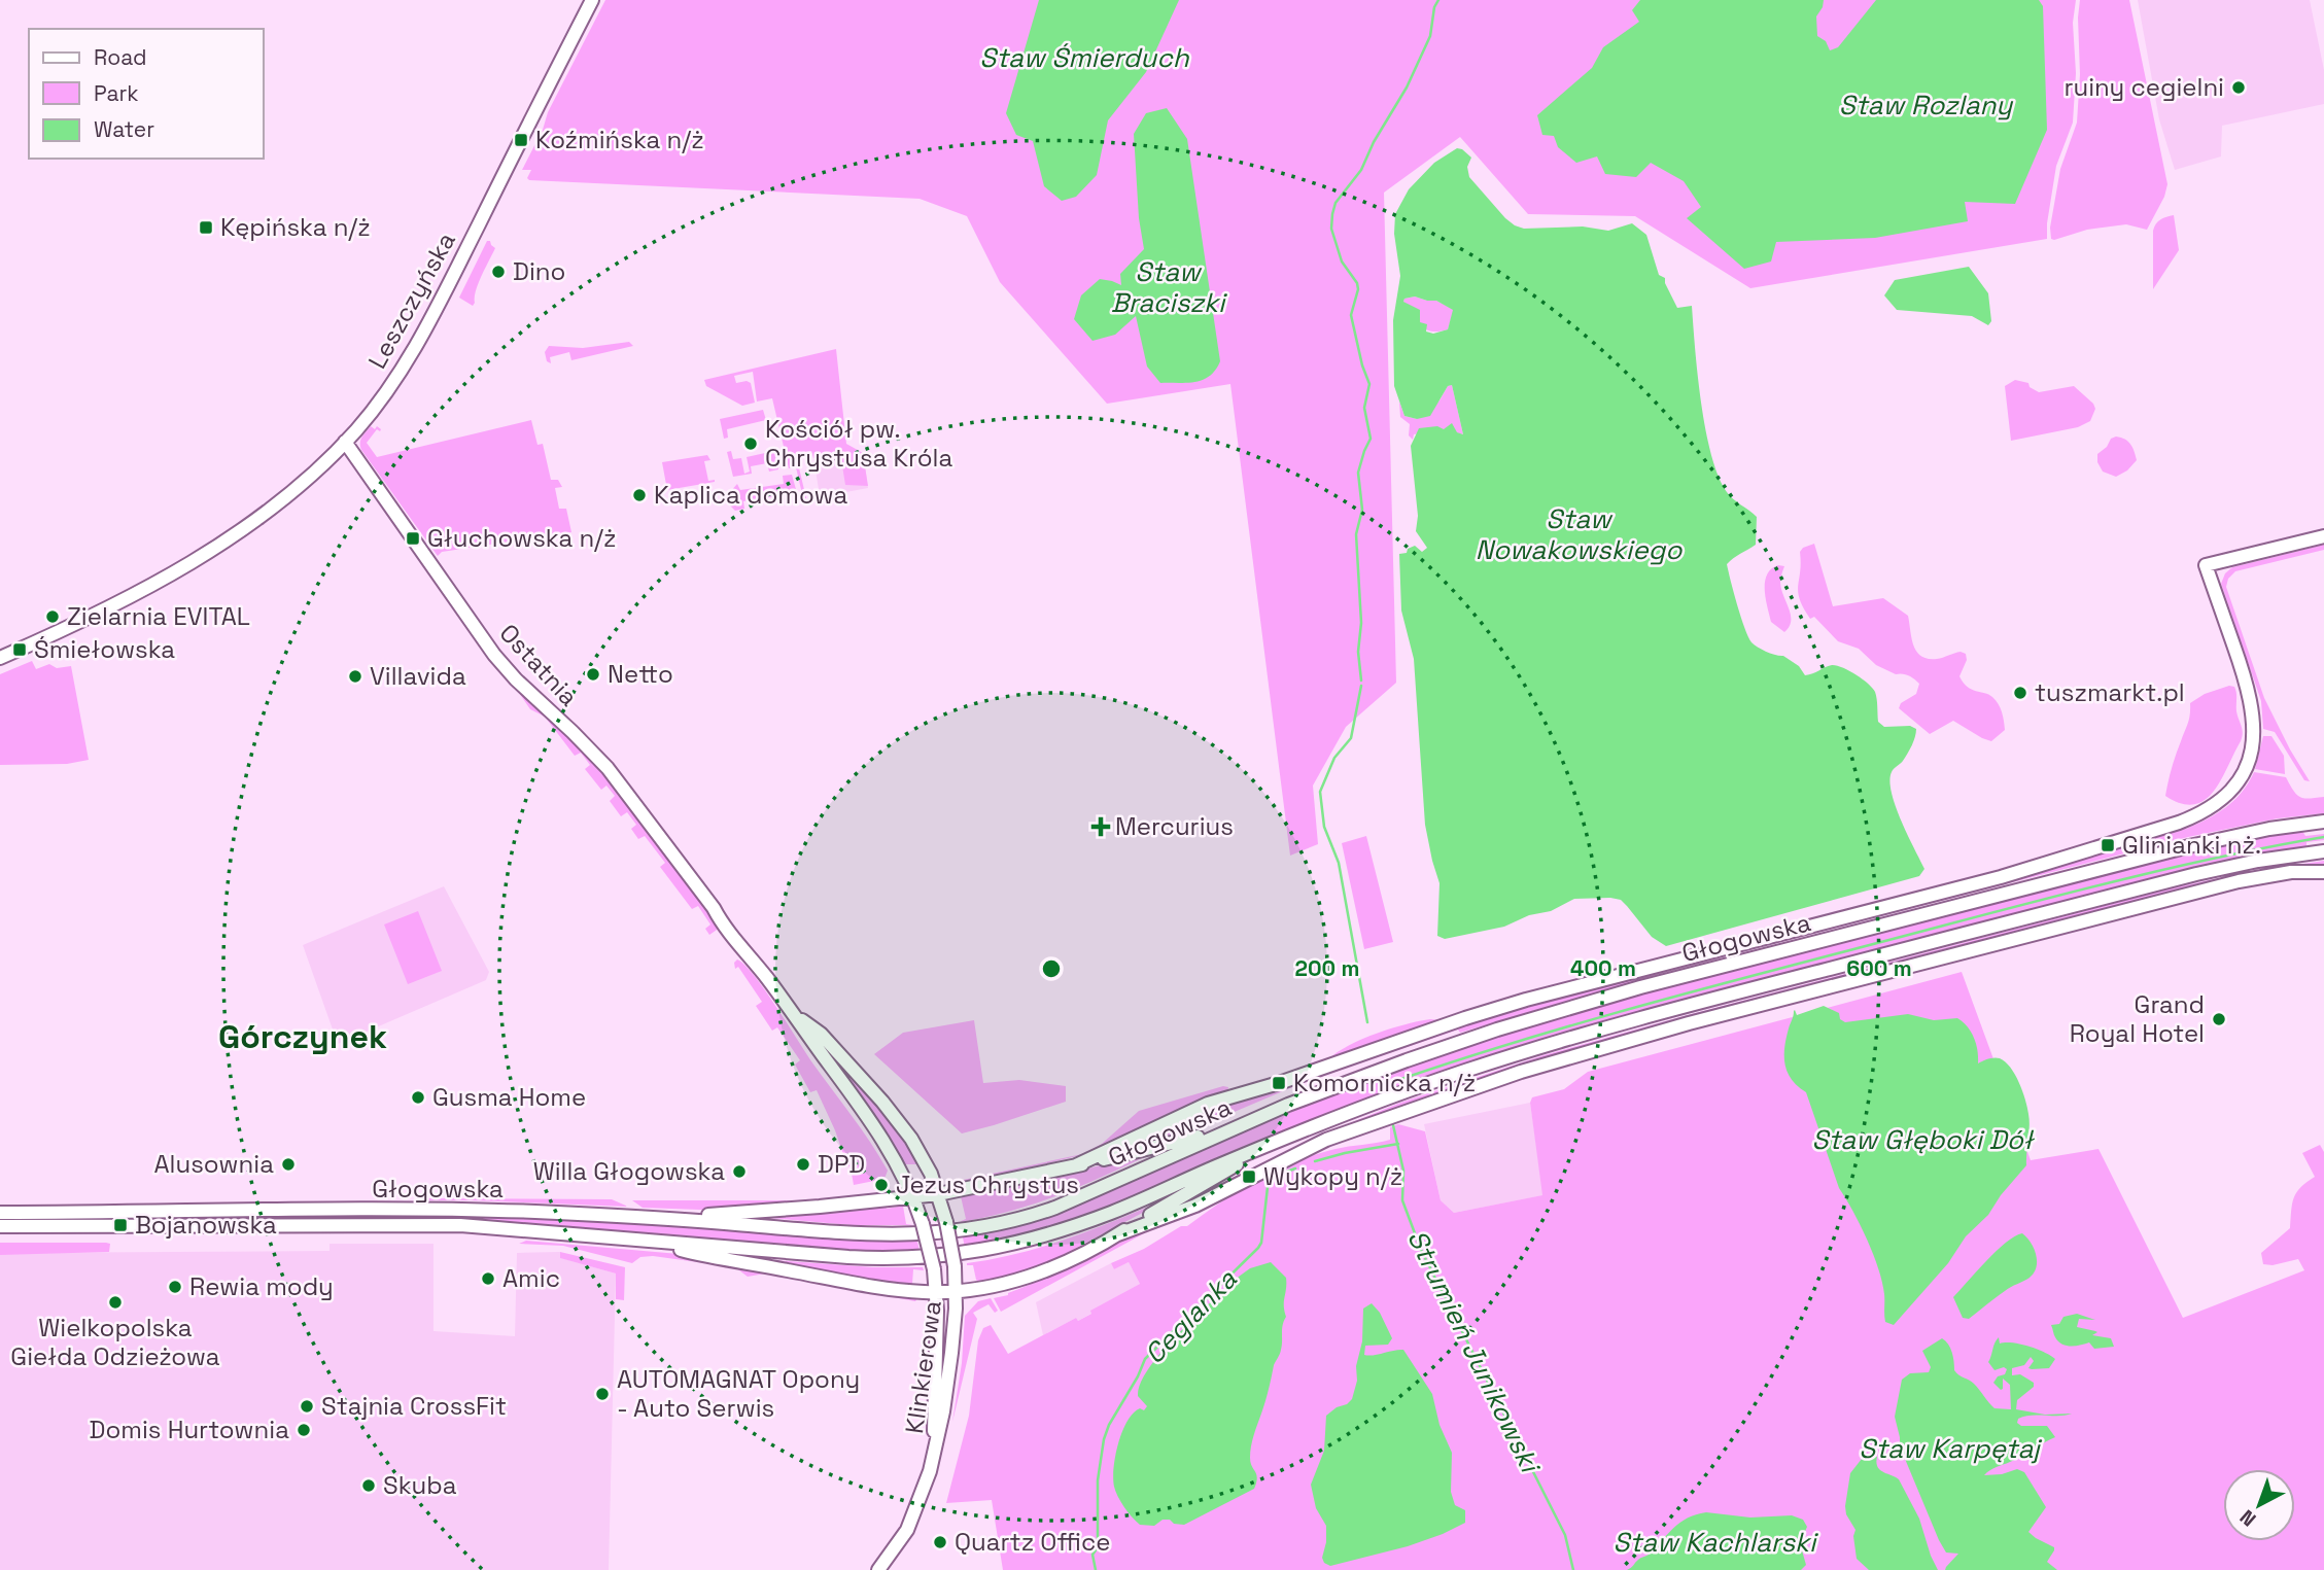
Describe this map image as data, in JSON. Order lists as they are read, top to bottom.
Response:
{
  "streets": {
    "street": [
      "Leszczyńska",
      "Ostatnia",
      "Głogowska",
      "Klinkierowa"
    ]
  },
  "crossings": [
    ["Leszczyńska", "Ostatnia"],
    ["Ostatnia", "Klinkierowa"]
  ],
  "districts": ["Górczynek"],
  "water": [
    "Staw Śmierduch",
    "Staw Rozlany",
    "Staw Braciszki",
    "Staw Nowakowskiego",
    "Staw Głęboki Dół",
    "Ceglanka",
    "Strumień Junikowski",
    "Staw Karpętaj",
    "Staw Kachlarski"
  ],
  "places": {
    "other": [
      "ruiny cegielni",
      "Dino",
      "Kościół pw. Chrystusa Króla",
      "Kaplica domowa",
      "Zielarnia EVITAL",
      "Netto",
      "Villavida",
      "tuszmarkt.pl",
      "Grand Royal Hotel",
      "Gusma Home",
      "Alusownia",
      "DPD",
      "Willa Głogowska",
      "Jezus Chrystus",
      "Amic",
      "Rewia mody",
      "Wielkopolska Giełda Odzieżowa",
      "AUTOMAGNAT Opony - Auto Serwis",
      "Stajnia CrossFit",
      "Domis Hurtownia",
      "Skuba",
      "Quartz Office"
    ],
    "transit": [
      "Koźmińska n/ż",
      "Kępińska n/ż",
      "Głuchowska n/ż",
      "Śmiełowska",
      "Glinianki nż.",
      "Komornicka n/ż",
      "Wykopy n/ż",
      "Bojanowska"
    ],
    "health": ["Mercurius"]
  },
  "legend": ["Road", "Park", "Water"],
  "north": "bottom left",
  "rings": ["200 m", "400 m", "600 m"]
}
